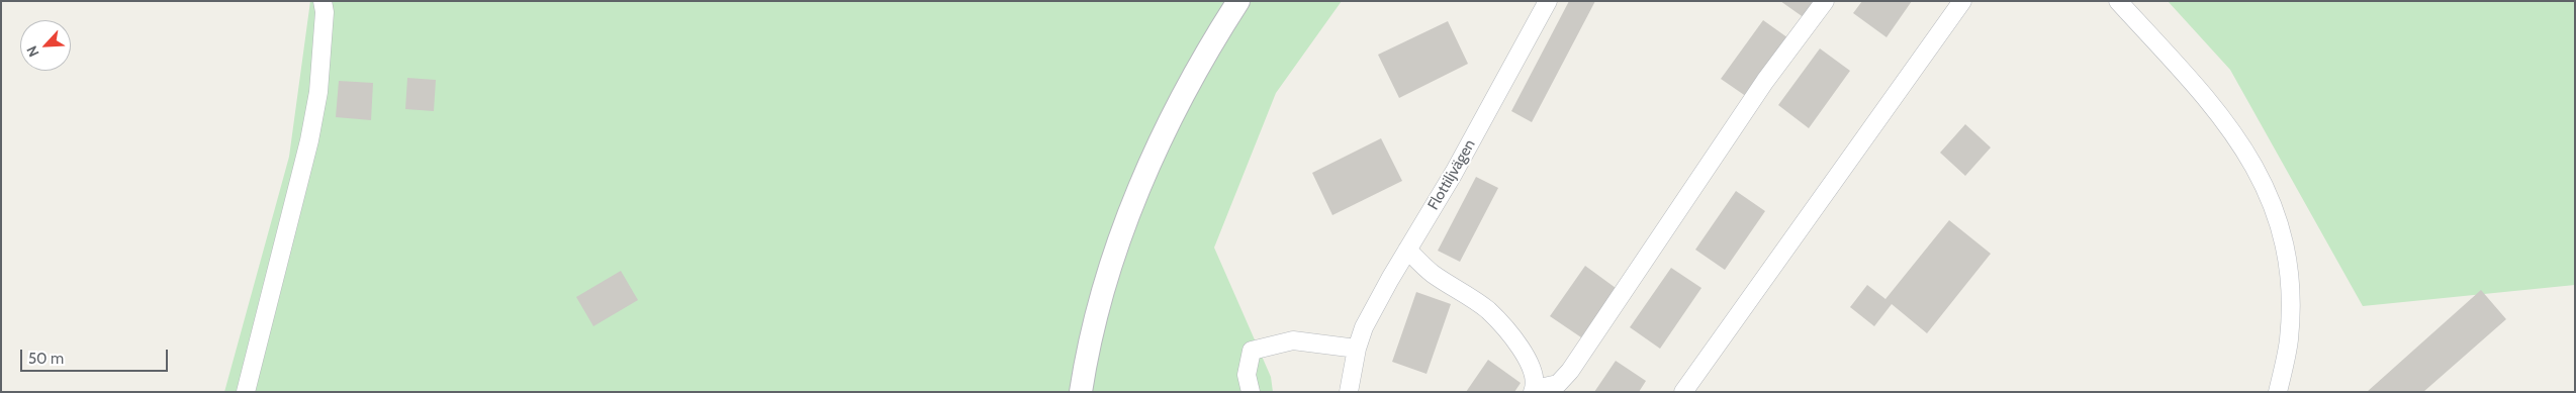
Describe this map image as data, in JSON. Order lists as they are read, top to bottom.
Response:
{
  "streets": {
    "street": ["Flottiljvägen"]
  },
  "scale_bar": "50 m",
  "north": "bottom left"
}
